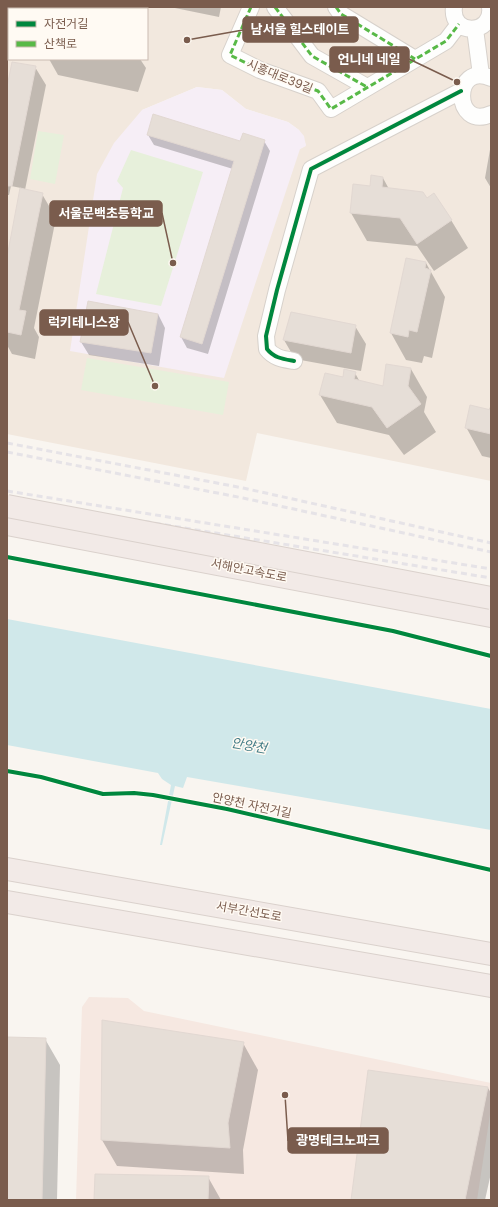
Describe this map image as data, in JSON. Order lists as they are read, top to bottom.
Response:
{
  "streets": {
    "highway": ["서해안고속도로", "서부간선도로"],
    "street": ["시흥대로39길"],
    "cycle path": ["안양천 자전거길"]
  },
  "water": ["안양천"],
  "places": [
    "남서울 힐스테이트",
    "언니네 네일",
    "서울문백초등학교",
    "럭키테니스장",
    "광명테크노파크"
  ],
  "legend": ["자전거길", "산책로"]
}
